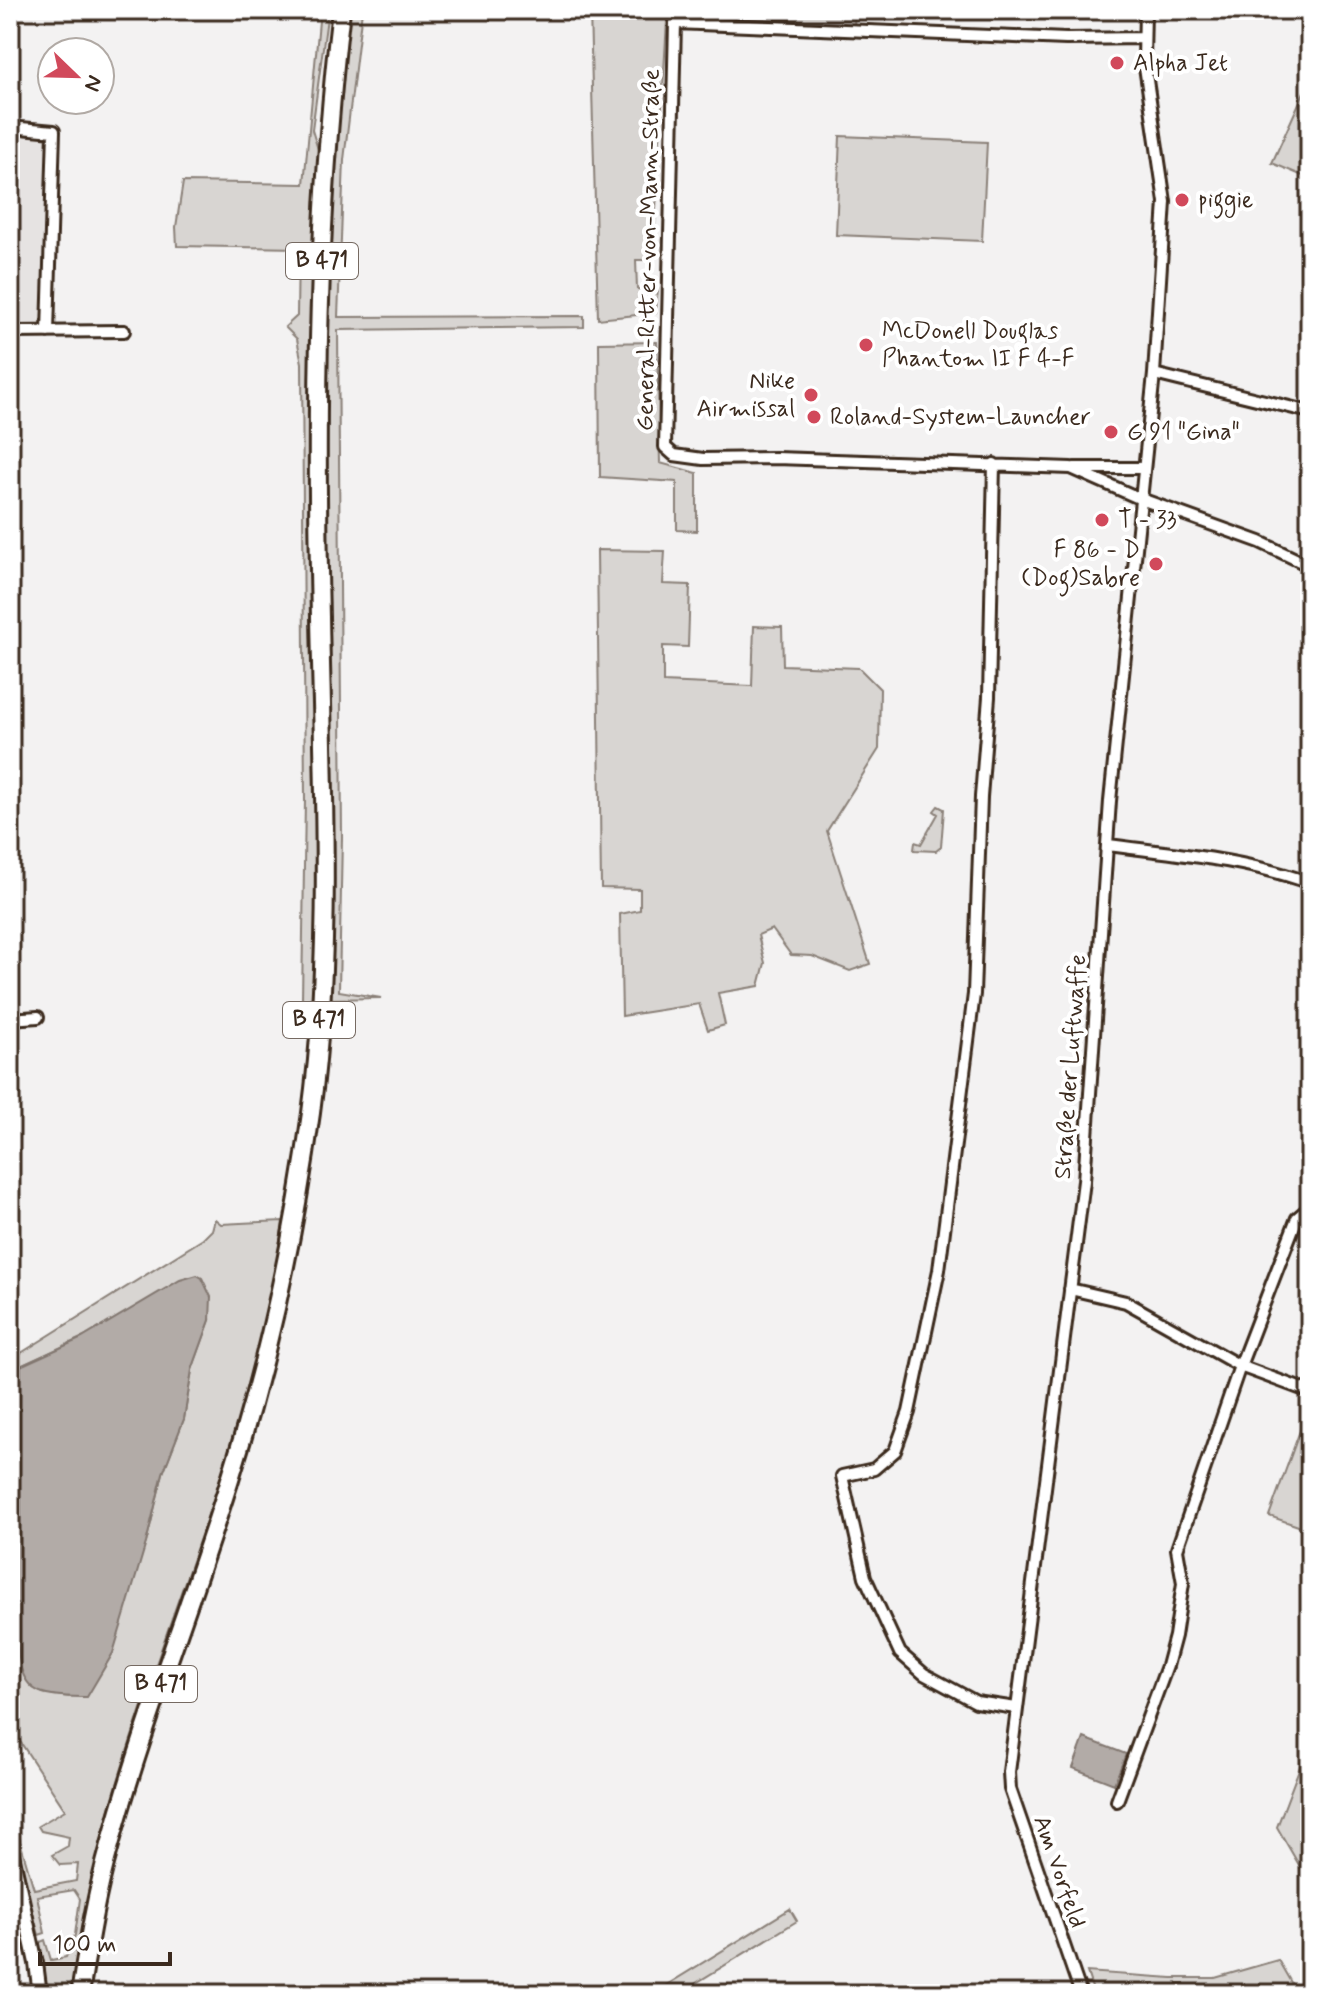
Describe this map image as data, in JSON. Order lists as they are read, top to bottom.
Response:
{
  "streets": {
    "highway": ["B 471"],
    "street": ["General-Ritter-von-Mann-Straße", "Straße der Luftwaffe", "Am Vorfeld"]
  },
  "crossings": [
    ["General-Ritter-von-Mann-Straße", "Straße der Luftwaffe"],
    ["Straße der Luftwaffe", "Am Vorfeld"]
  ],
  "places": [
    "Alpha Jet",
    "piggie",
    "McDonell Douglas Phantom II F 4-F",
    "Nike Airmissal",
    "Roland-System-Launcher",
    "G 91 \"Gina\"",
    "T - 33",
    "F 86 - D (Dog)Sabre"
  ],
  "scale_bar": "100 m",
  "north": "bottom right"
}
